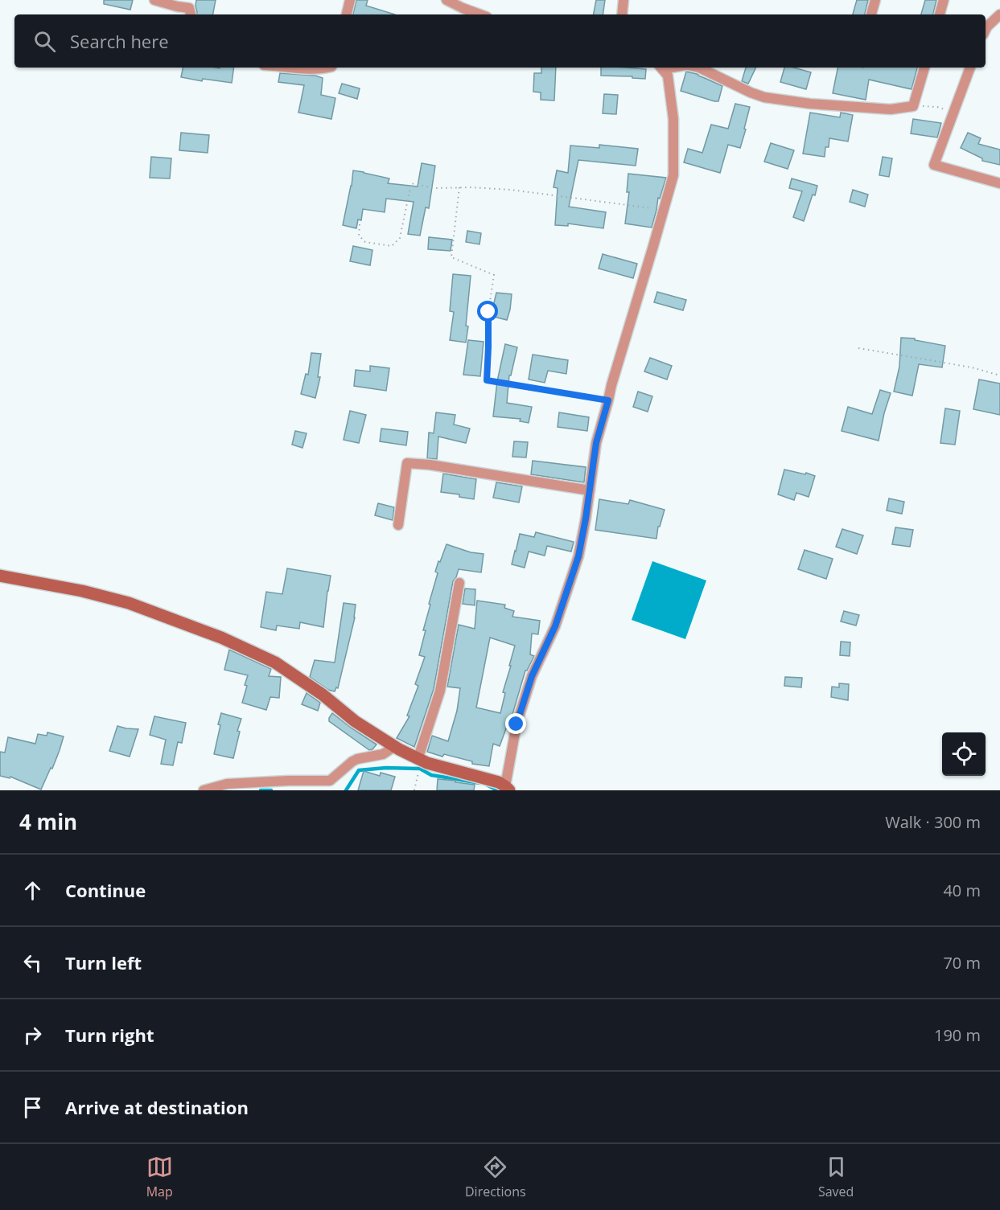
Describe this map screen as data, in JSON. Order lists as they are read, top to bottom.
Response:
{
  "page": {
    "search": "Search here",
    "heading": ["4 min", "Walk · 300 m"],
    "list": [
      ["Continue", "40 m"],
      ["Turn left", "70 m"],
      ["Turn right", "190 m"],
      "Arrive at destination"
    ],
    "nav": ["Map", "Directions", "Saved"]
  }
}
